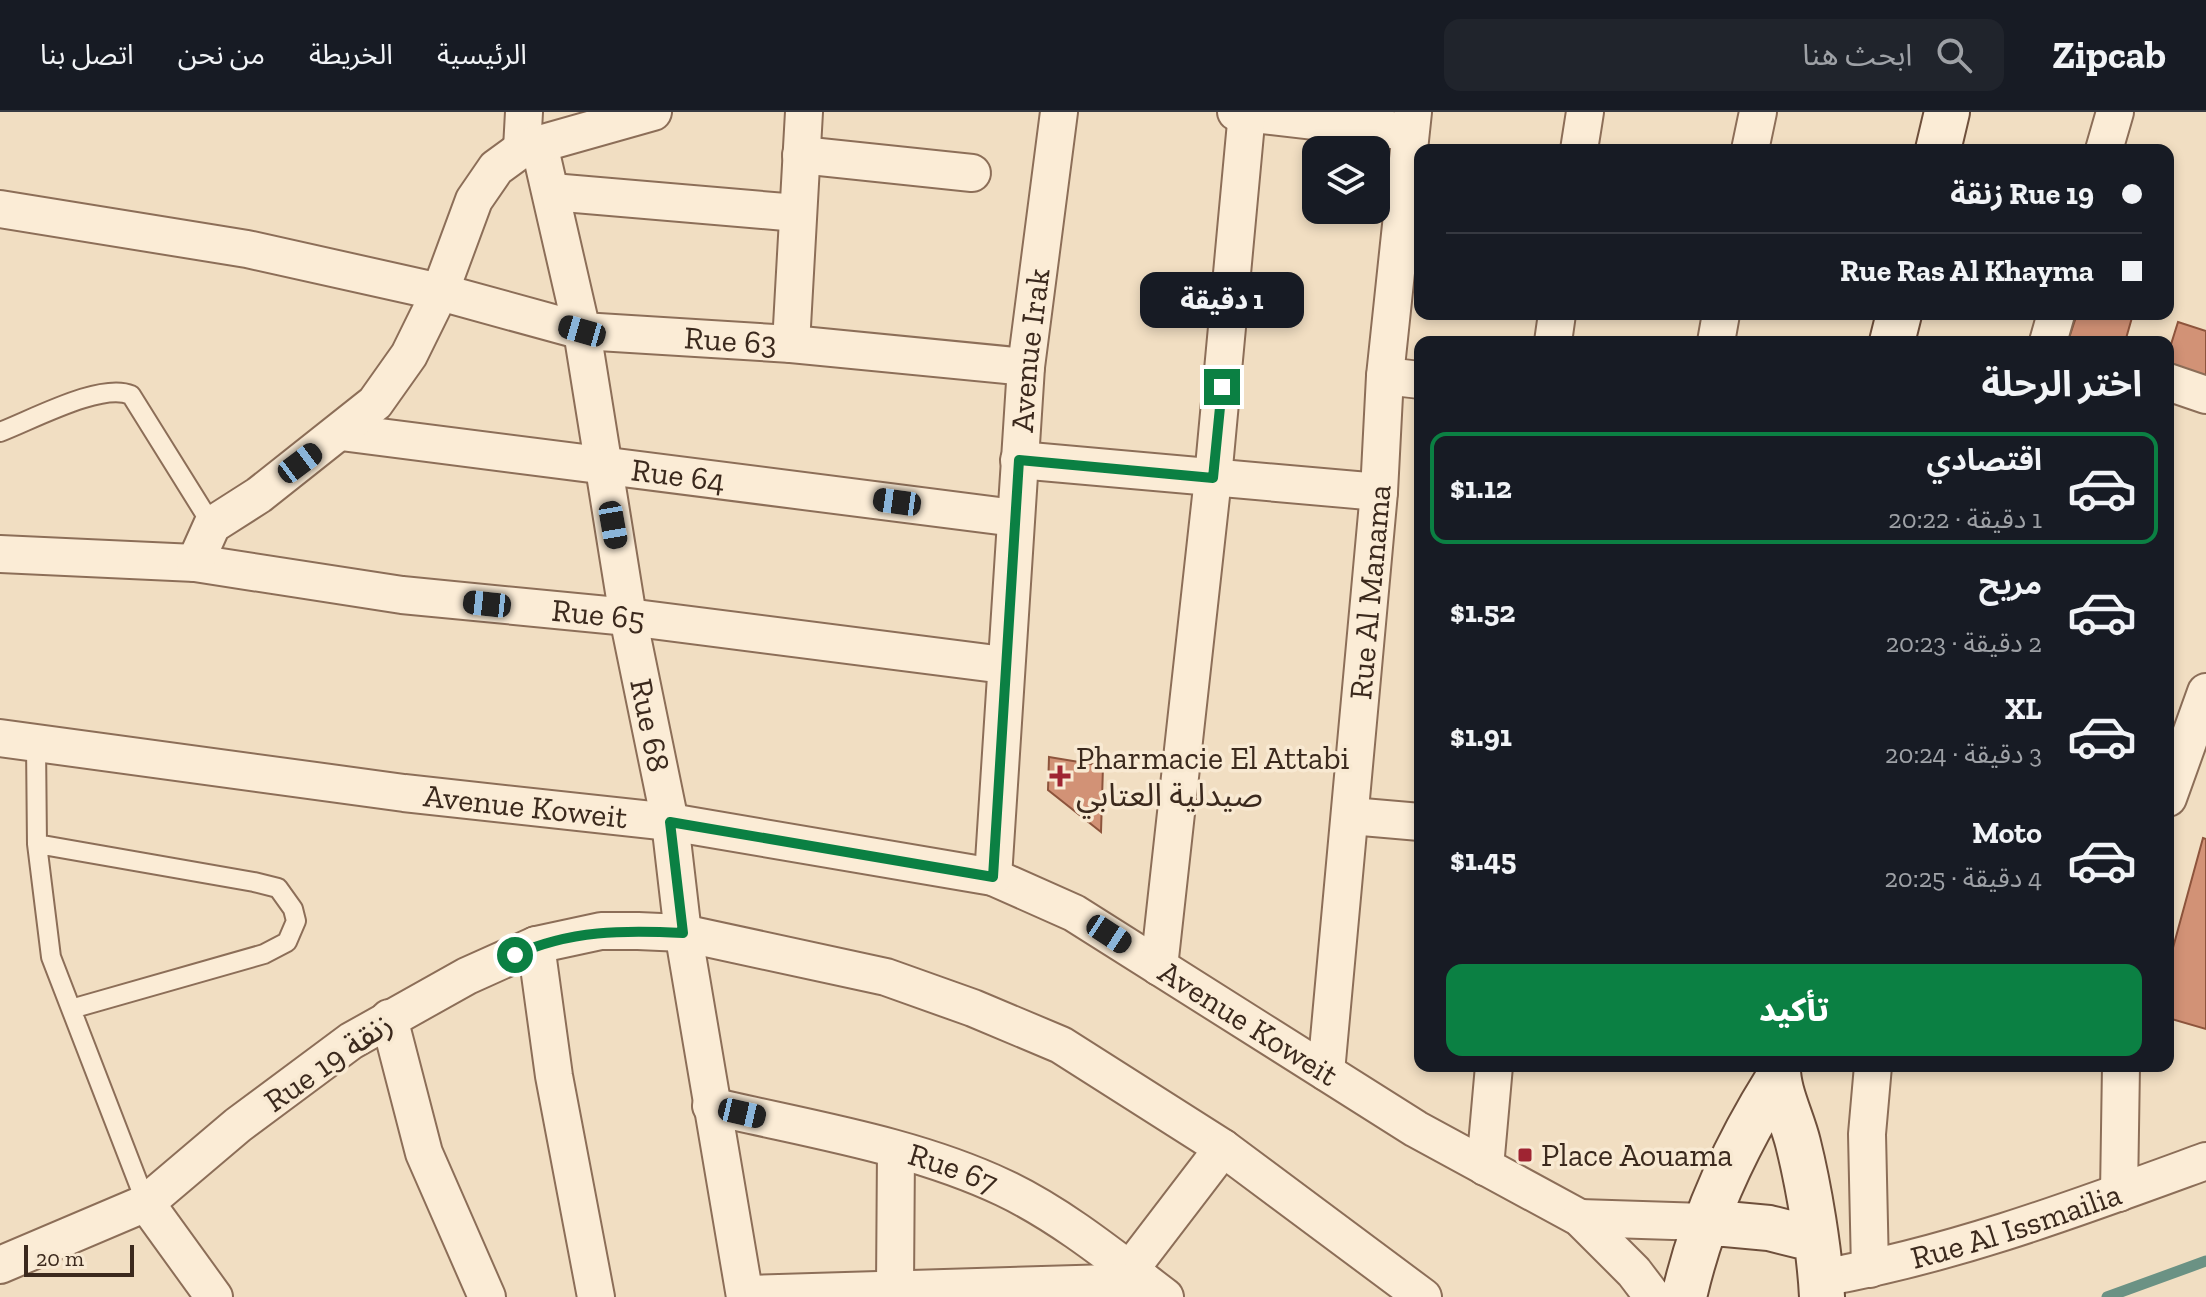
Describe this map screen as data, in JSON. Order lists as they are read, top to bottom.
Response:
{
  "streets": {
    "street": [
      "Rue 63",
      "Avenue Irak",
      "Rue 64",
      "Rue Al Manama",
      "Rue 65",
      "Rue 68",
      "Avenue Koweit",
      "Rue 19 زنقة",
      "Rue 67",
      "Rue Al Issmailia"
    ]
  },
  "crossings": [
    ["Rue 63", "Avenue Irak"],
    ["Rue 63", "Rue 68"],
    ["Avenue Irak", "Rue 64"],
    ["Avenue Irak", "Rue 65"],
    ["Avenue Irak", "Avenue Koweit"],
    ["Rue 64", "Rue 68"],
    ["Rue Al Manama", "Avenue Koweit"],
    ["Rue 65", "Rue 68"],
    ["Rue 68", "Avenue Koweit"],
    ["Rue 68", "Rue 19 زنقة"],
    ["Rue 68", "Rue 67"]
  ],
  "places": {
    "health": ["Pharmacie El Attabi صيدلية العتابي"],
    "transit": ["Place Aouama"]
  },
  "scale_bar": "20 m",
  "page": {
    "header": "Zipcab",
    "search": "ابحث هنا",
    "nav": [
      "الرئيسية",
      "الخريطة",
      "من نحن",
      "اتصل بنا"
    ],
    "banner": ["Rue 19 زنقة", "Rue Ras Al Khayma"],
    "bubble": "1 دقيقة",
    "heading": "اختر الرحلة",
    "list": [
      {
        "name": "اقتصادي",
        "note": "1 دقيقة · 20:22",
        "value": "$1.12"
      },
      {
        "name": "مريح",
        "note": "2 دقيقة · 20:23",
        "value": "$1.52"
      },
      {
        "name": "XL",
        "note": "3 دقيقة · 20:24",
        "value": "$1.91"
      },
      {
        "name": "Moto",
        "note": "4 دقيقة · 20:25",
        "value": "$1.45"
      }
    ],
    "buttons": "تأكيد",
    "scale": "20 m"
  }
}
